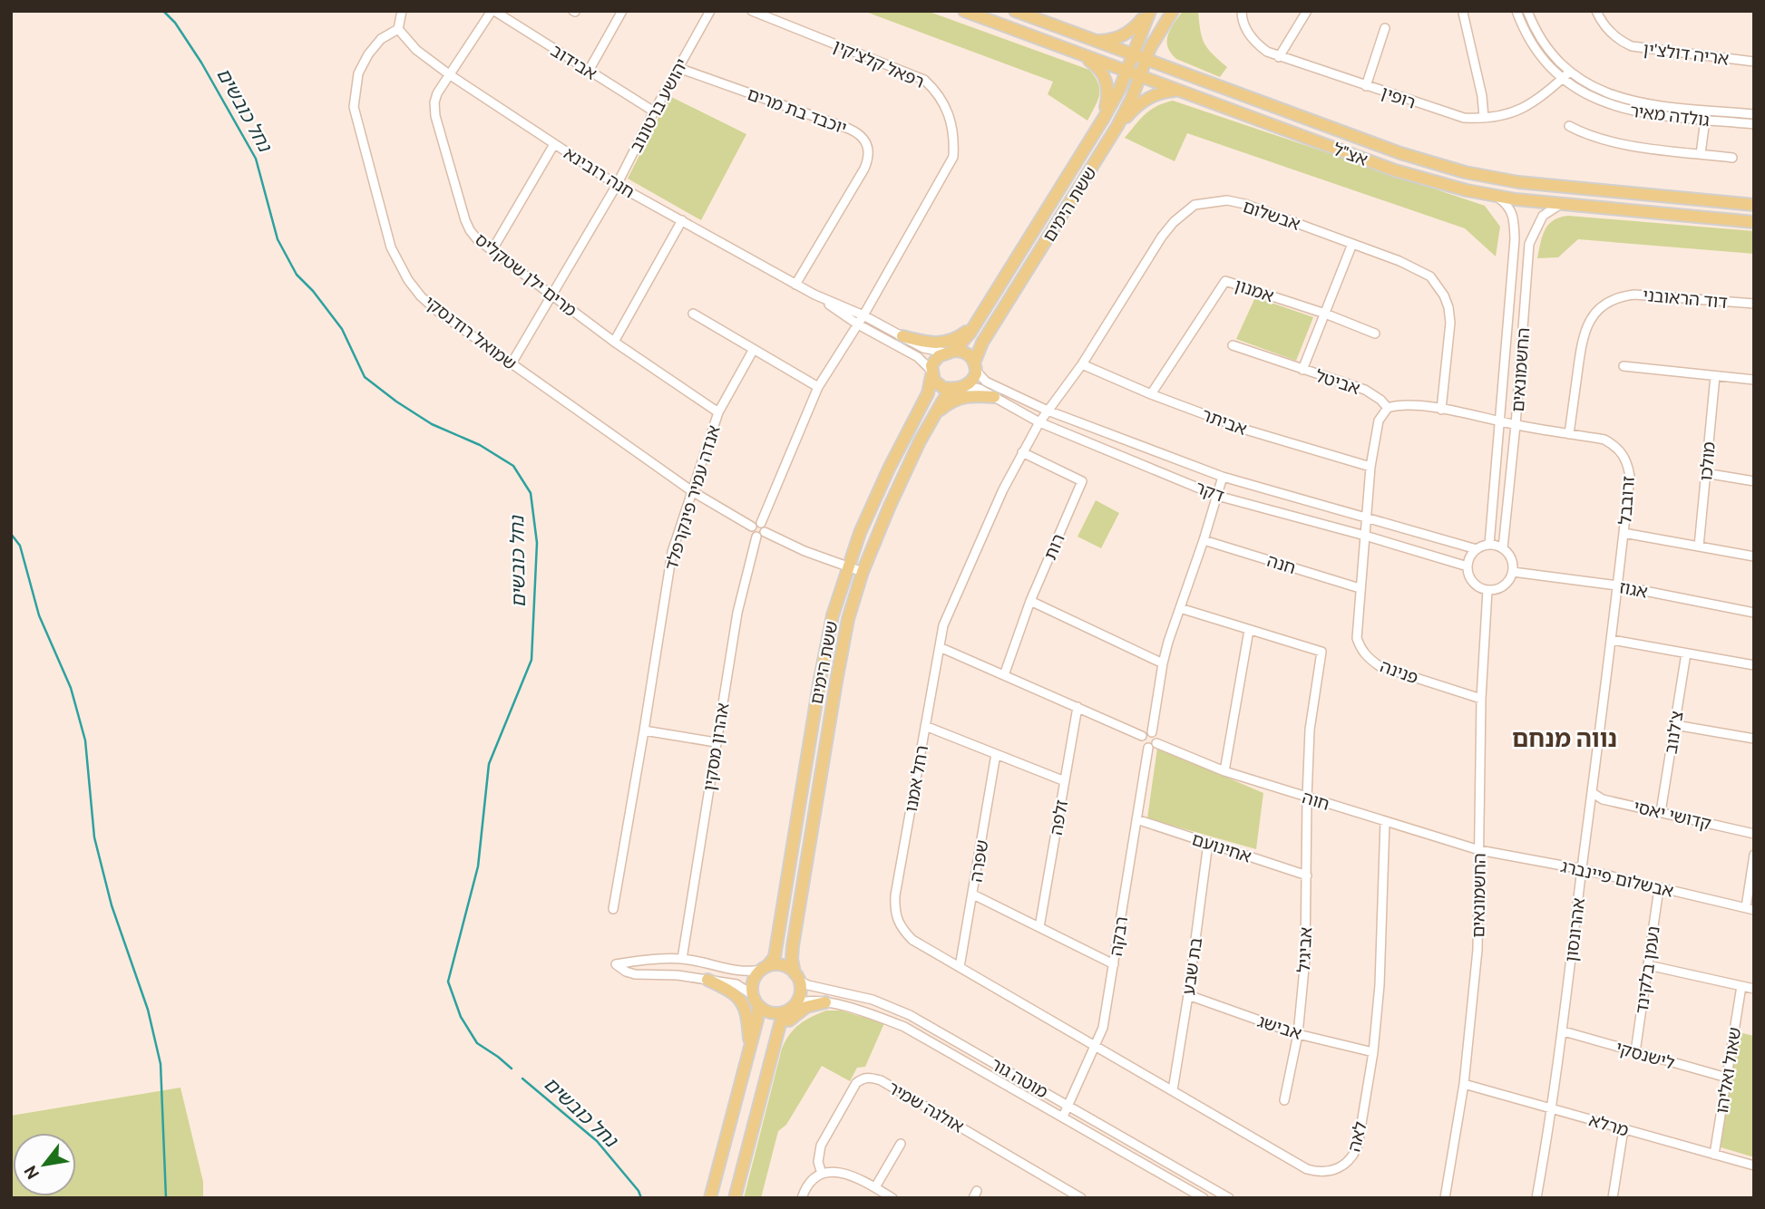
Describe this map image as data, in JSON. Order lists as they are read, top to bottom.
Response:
{
  "streets": {
    "main road": ["אצ\"ל", "ששת הימים"],
    "street": [
      "אריה דולצ'ין",
      "אבידוב",
      "רפאל קלצ'קין",
      "רופין",
      "יהושע ברטונוב",
      "יוכבד בת מרים",
      "גולדה מאיר",
      "חנה רובינא",
      "אבשלום",
      "מרים ילן שטקליס",
      "אמנון",
      "דוד הראובני",
      "שמואל רודנסקי",
      "החשמונאים",
      "אביטל",
      "אביתר",
      "מולכו",
      "דקר",
      "אנדה עמיר פינקרפלד",
      "זרובבל",
      "רות",
      "חנה",
      "אגוז",
      "פנינה",
      "צ'לנוב",
      "אהרון מסקין",
      "רחל אמנו",
      "חוה",
      "קדושי יאסי",
      "זלפה",
      "אחינועם",
      "שפרה",
      "אבשלום פיינברג",
      "אהרונסון",
      "רבקה",
      "אביגיל",
      "בת שבע",
      "נעמן בלקינד",
      "אבישג",
      "לישנסקי",
      "שאול ואליהו",
      "מוטה גור",
      "אולגה שמיר",
      "מרלא",
      "לאה"
    ]
  },
  "crossings": [
    ["אבידוב", "יהושע ברטונוב"],
    ["אבידוב", "מרים ילן שטקליס"],
    ["רפאל קלצ'קין", "חנה רובינא"],
    ["רופין", "גולדה מאיר"],
    ["יהושע ברטונוב", "יוכבד בת מרים"],
    ["יהושע ברטונוב", "חנה רובינא"],
    ["יהושע ברטונוב", "מרים ילן שטקליס"],
    ["יהושע ברטונוב", "שמואל רודנסקי"],
    ["יוכבד בת מרים", "חנה רובינא"],
    ["אצ\"ל", "ששת הימים"],
    ["אצ\"ל", "החשמונאים"],
    ["חנה רובינא", "ששת הימים"],
    ["חנה רובינא", "מרים ילן שטקליס"],
    ["חנה רובינא", "שמואל רודנסקי"],
    ["חנה רובינא", "דקר"],
    ["ששת הימים", "דקר"],
    ["ששת הימים", "מוטה גור"],
    ["אבשלום", "אביתר"],
    ["אבשלום", "דקר"],
    ["אבשלום", "רחל אמנו"],
    ["מרים ילן שטקליס", "אנדה עמיר פינקרפלד"],
    ["אמנון", "אביתר"],
    ["דוד הראובני", "זרובבל"],
    ["שמואל רודנסקי", "אנדה עמיר פינקרפלד"],
    ["שמואל רודנסקי", "אהרון מסקין"],
    ["החשמונאים", "דקר"],
    ["החשמונאים", "זרובבל"],
    ["החשמונאים", "אגוז"],
    ["החשמונאים", "פנינה"],
    ["החשמונאים", "חוה"],
    ["החשמונאים", "אבשלום פיינברג"],
    ["החשמונאים", "מרלא"],
    ["אביטל", "פנינה"],
    ["אביתר", "פנינה"],
    ["דקר", "אגוז"],
    ["דקר", "פנינה"],
    ["דקר", "רחל אמנו"],
    ["זרובבל", "אגוז"],
    ["זרובבל", "אהרונסון"],
    ["רות", "רחל אמנו"],
    ["חנה", "פנינה"],
    ["אגוז", "אהרונסון"],
    ["צ'לנוב", "קדושי יאסי"],
    ["רחל אמנו", "שפרה"],
    ["רחל אמנו", "רבקה"],
    ["רחל אמנו", "לאה"],
    ["חוה", "אבשלום פיינברג"],
    ["חוה", "רבקה"],
    ["חוה", "אביגיל"],
    ["חוה", "לאה"],
    ["קדושי יאסי", "אהרונסון"],
    ["אחינועם", "רבקה"],
    ["אחינועם", "אביגיל"],
    ["אחינועם", "בת שבע"],
    ["אבשלום פיינברג", "אהרונסון"],
    ["אבשלום פיינברג", "נעמן בלקינד"],
    ["אהרונסון", "לישנסקי"],
    ["אהרונסון", "מרלא"],
    ["רבקה", "מוטה גור"],
    ["רבקה", "לאה"],
    ["אביגיל", "אבישג"],
    ["בת שבע", "אבישג"],
    ["בת שבע", "לאה"],
    ["נעמן בלקינד", "לישנסקי"],
    ["אבישג", "לאה"],
    ["לישנסקי", "שאול ואליהו"],
    ["שאול ואליהו", "מרלא"]
  ],
  "districts": ["נווה מנחם"],
  "water": ["נחל כובשים"],
  "north": "bottom left"
}
